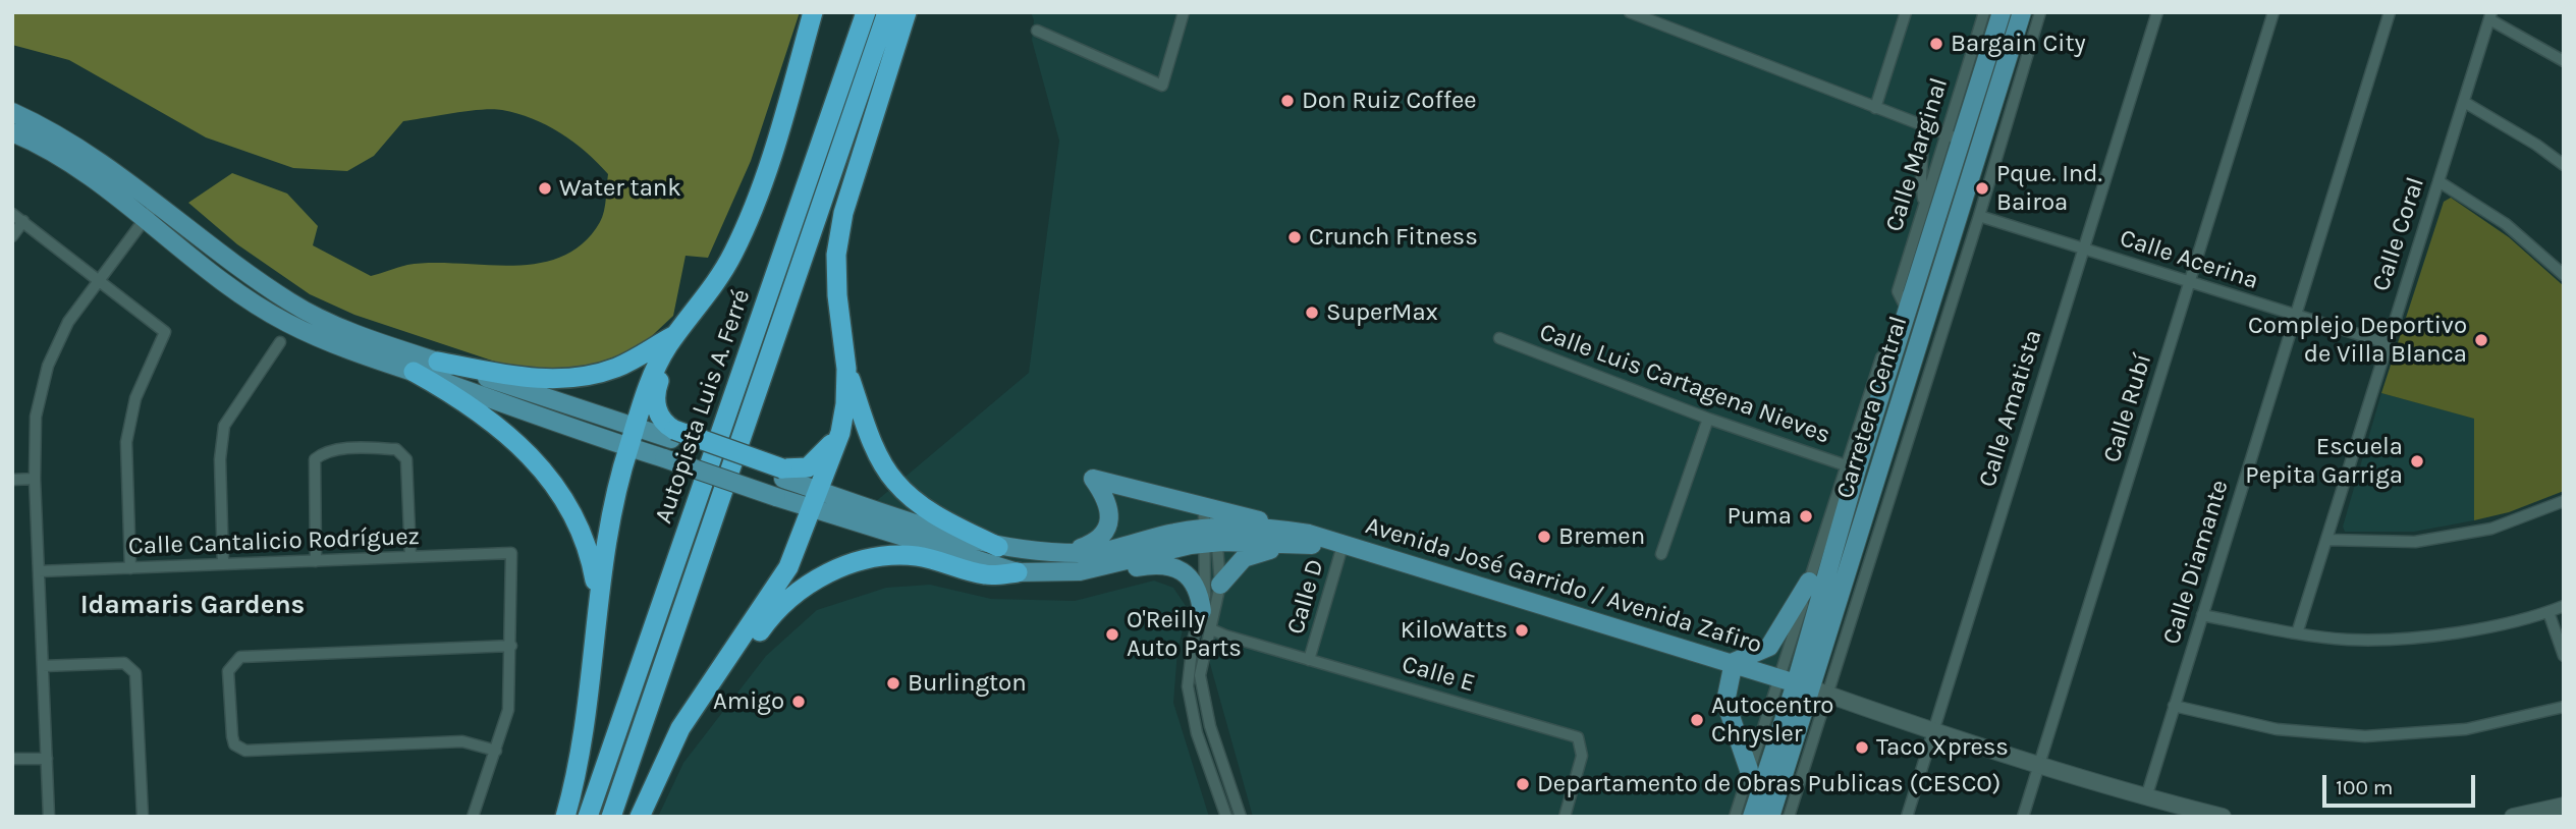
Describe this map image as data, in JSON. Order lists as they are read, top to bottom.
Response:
{
  "streets": {
    "highway": ["Autopista Luis A. Ferré"],
    "main road": ["Carretera Central", "Avenida José Garrido / Avenida Zafiro"],
    "street": [
      "Calle Marginal",
      "Calle Coral",
      "Calle Acerina",
      "Calle Luis Cartagena Nieves",
      "Calle Amatista",
      "Calle Rubí",
      "Calle Cantalicio Rodríguez",
      "Calle Diamante",
      "Calle D",
      "Calle E"
    ]
  },
  "crossings": [
    ["Calle Marginal", "Carretera Central"],
    ["Calle Coral", "Calle Acerina"],
    ["Calle Acerina", "Calle Amatista"],
    ["Calle Acerina", "Calle Rubí"],
    ["Calle Acerina", "Calle Diamante"],
    ["Calle Luis Cartagena Nieves", "Carretera Central"],
    ["Carretera Central", "Avenida José Garrido / Avenida Zafiro"],
    ["Calle Amatista", "Avenida José Garrido / Avenida Zafiro"],
    ["Calle Rubí", "Avenida José Garrido / Avenida Zafiro"],
    ["Calle Diamante", "Avenida José Garrido / Avenida Zafiro"],
    ["Avenida José Garrido / Avenida Zafiro", "Calle D"],
    ["Calle D", "Calle E"]
  ],
  "districts": ["Idamaris Gardens"],
  "places": [
    "Bargain City",
    "Don Ruiz Coffee",
    "Water tank",
    "Pque. Ind. Bairoa",
    "Crunch Fitness",
    "SuperMax",
    "Complejo Deportivo de Villa Blanca",
    "Escuela Pepita Garriga",
    "Puma",
    "Bremen",
    "KiloWatts",
    "O'Reilly Auto Parts",
    "Burlington",
    "Amigo",
    "Autocentro Chrysler",
    "Taco Xpress",
    "Departamento de Obras Publicas (CESCO)"
  ],
  "scale_bar": "100 m"
}
